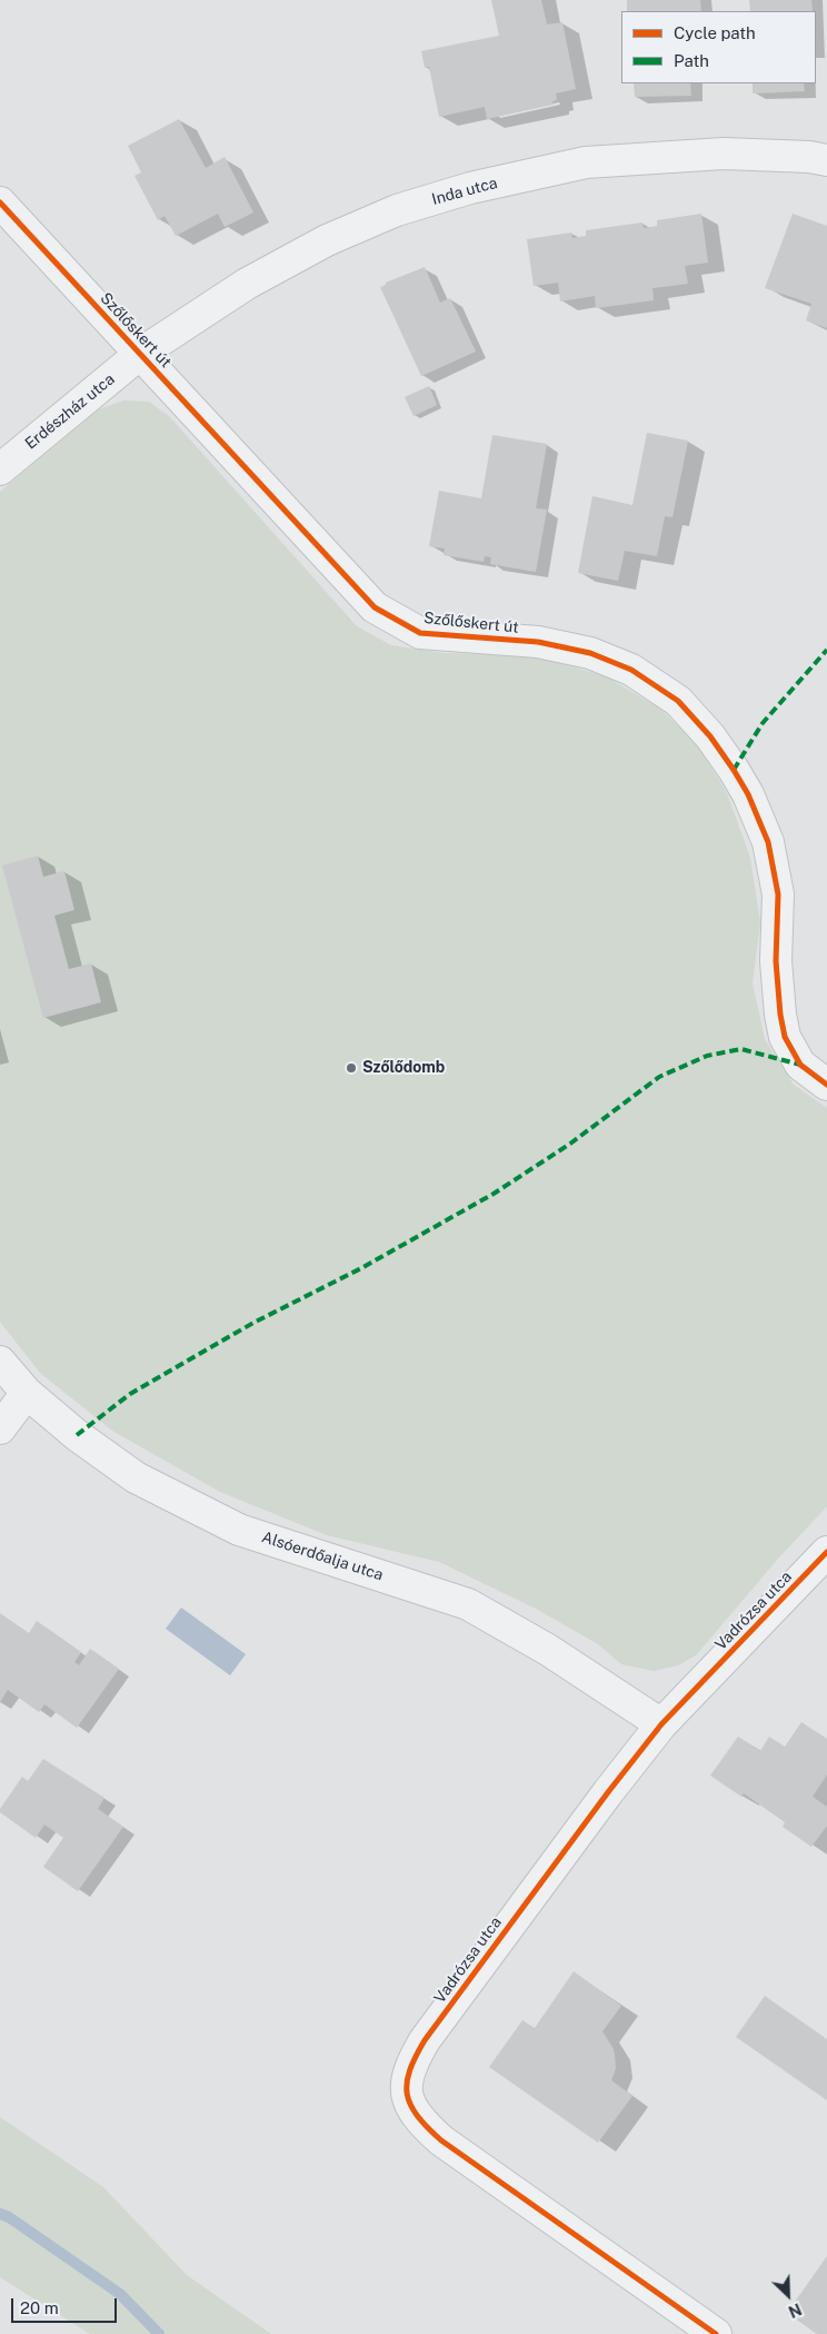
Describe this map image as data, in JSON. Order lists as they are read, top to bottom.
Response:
{
  "streets": {
    "street": [
      "Inda utca",
      "Szőlőskert út",
      "Erdészház utca",
      "Alsóerdőalja utca",
      "Vadrózsa utca"
    ]
  },
  "crossings": [
    ["Inda utca", "Szőlőskert út"],
    ["Inda utca", "Erdészház utca"],
    ["Szőlőskert út", "Erdészház utca"],
    ["Alsóerdőalja utca", "Vadrózsa utca"]
  ],
  "places": ["Szőlődomb"],
  "legend": ["Cycle path", "Path"],
  "scale_bar": "20 m",
  "north": "bottom right"
}
